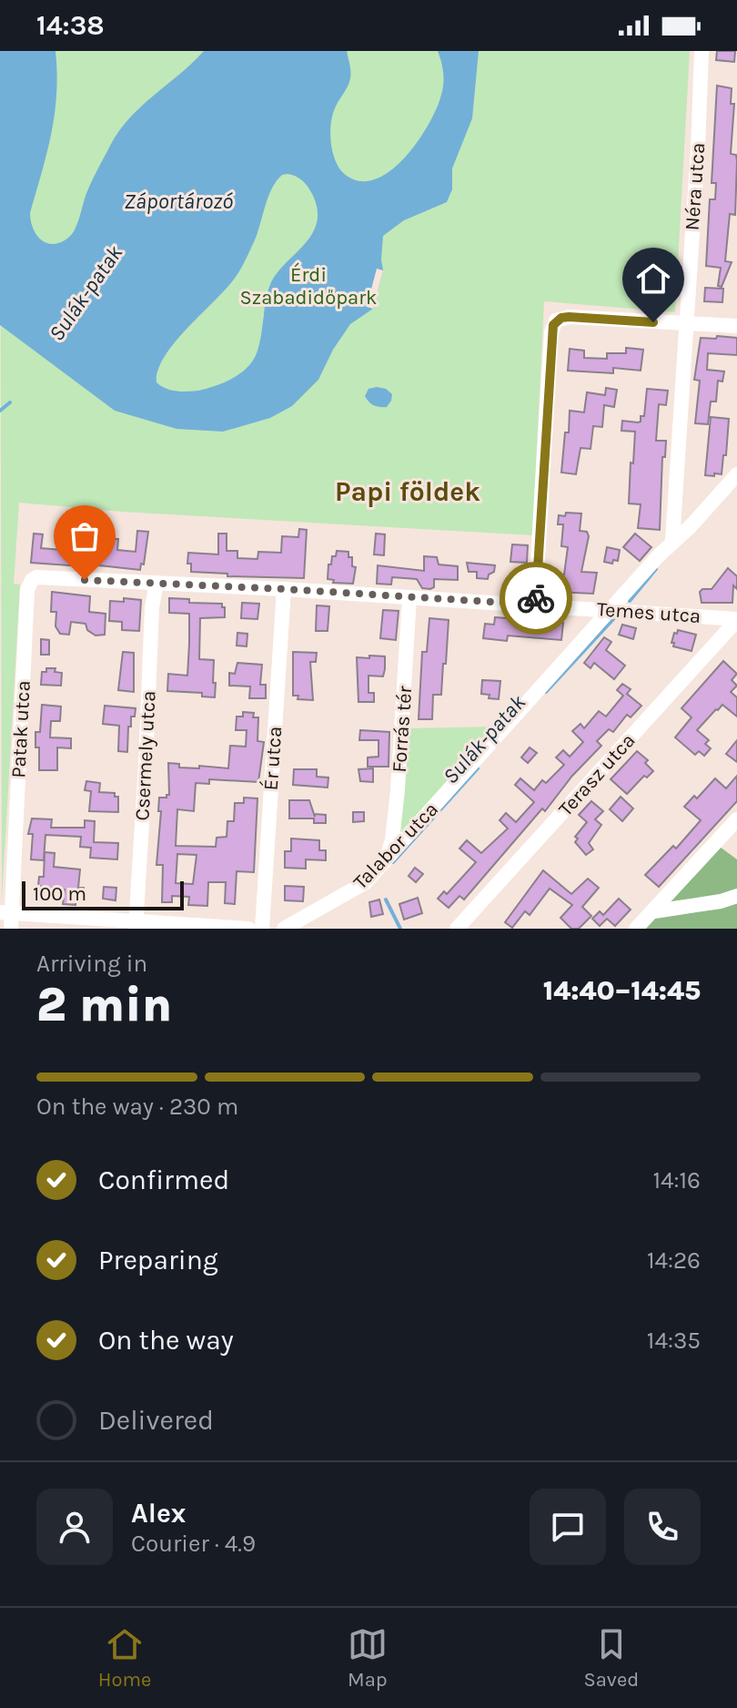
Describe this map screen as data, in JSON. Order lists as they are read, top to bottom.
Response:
{
  "streets": {
    "street": [
      "Néra utca",
      "Temes utca",
      "Patak utca",
      "Forrás tér",
      "Csermely utca",
      "Ér utca",
      "Terasz utca",
      "Talabor utca"
    ]
  },
  "crossings": [
    ["Néra utca", "Talabor utca"],
    ["Temes utca", "Patak utca"],
    ["Temes utca", "Forrás tér"],
    ["Temes utca", "Csermely utca"],
    ["Temes utca", "Ér utca"],
    ["Temes utca", "Terasz utca"],
    ["Temes utca", "Talabor utca"],
    ["Forrás tér", "Talabor utca"]
  ],
  "districts": ["Papi földek"],
  "water": ["Záportározó", "Sulák-patak"],
  "parks": ["Érdi Szabadidőpark"],
  "scale_bar": "100 m",
  "page": {
    "status": "14:38",
    "scale": "100 m",
    "heading": ["2 min", "Arriving in", "14:40–14:45"],
    "panel": ["Alex", "Courier · 4.9"],
    "bar": "On the way · 230 m",
    "list": [
      ["Confirmed", "14:16"],
      ["Preparing", "14:26"],
      ["On the way", "14:35"],
      "Delivered"
    ],
    "tabs": ["Home", "Map", "Saved"]
  }
}
